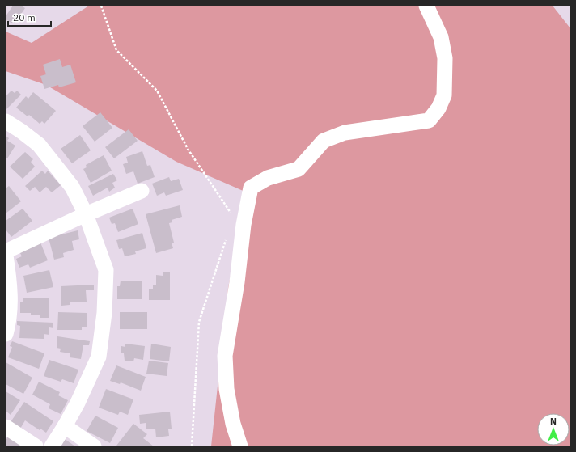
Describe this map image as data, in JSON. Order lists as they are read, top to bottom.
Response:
{
  "scale_bar": "20 m",
  "north": "top"
}
